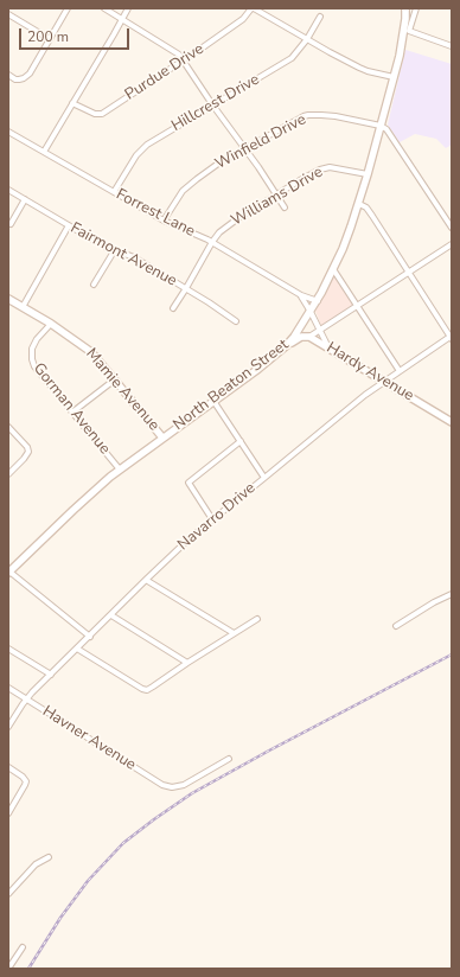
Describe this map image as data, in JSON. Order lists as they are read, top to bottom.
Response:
{
  "streets": {
    "main road": ["Hardy Avenue", "North Beaton Street", "Mamie Avenue"],
    "street": [
      "Purdue Drive",
      "Hillcrest Drive",
      "Winfield Drive",
      "Williams Drive",
      "Forrest Lane",
      "Fairmont Avenue",
      "Gorman Avenue",
      "Navarro Drive",
      "Havner Avenue"
    ]
  },
  "crossings": [
    ["Hillcrest Drive", "Forrest Lane"],
    ["Winfield Drive", "Forrest Lane"],
    ["Winfield Drive", "North Beaton Street"],
    ["Williams Drive", "Forrest Lane"],
    ["Williams Drive", "Fairmont Avenue"],
    ["Williams Drive", "North Beaton Street"],
    ["Forrest Lane", "Hardy Avenue"],
    ["Forrest Lane", "North Beaton Street"],
    ["Hardy Avenue", "North Beaton Street"],
    ["Hardy Avenue", "Navarro Drive"],
    ["North Beaton Street", "Mamie Avenue"],
    ["North Beaton Street", "Gorman Avenue"],
    ["Mamie Avenue", "Gorman Avenue"],
    ["Navarro Drive", "Havner Avenue"]
  ],
  "scale_bar": "200 m"
}
